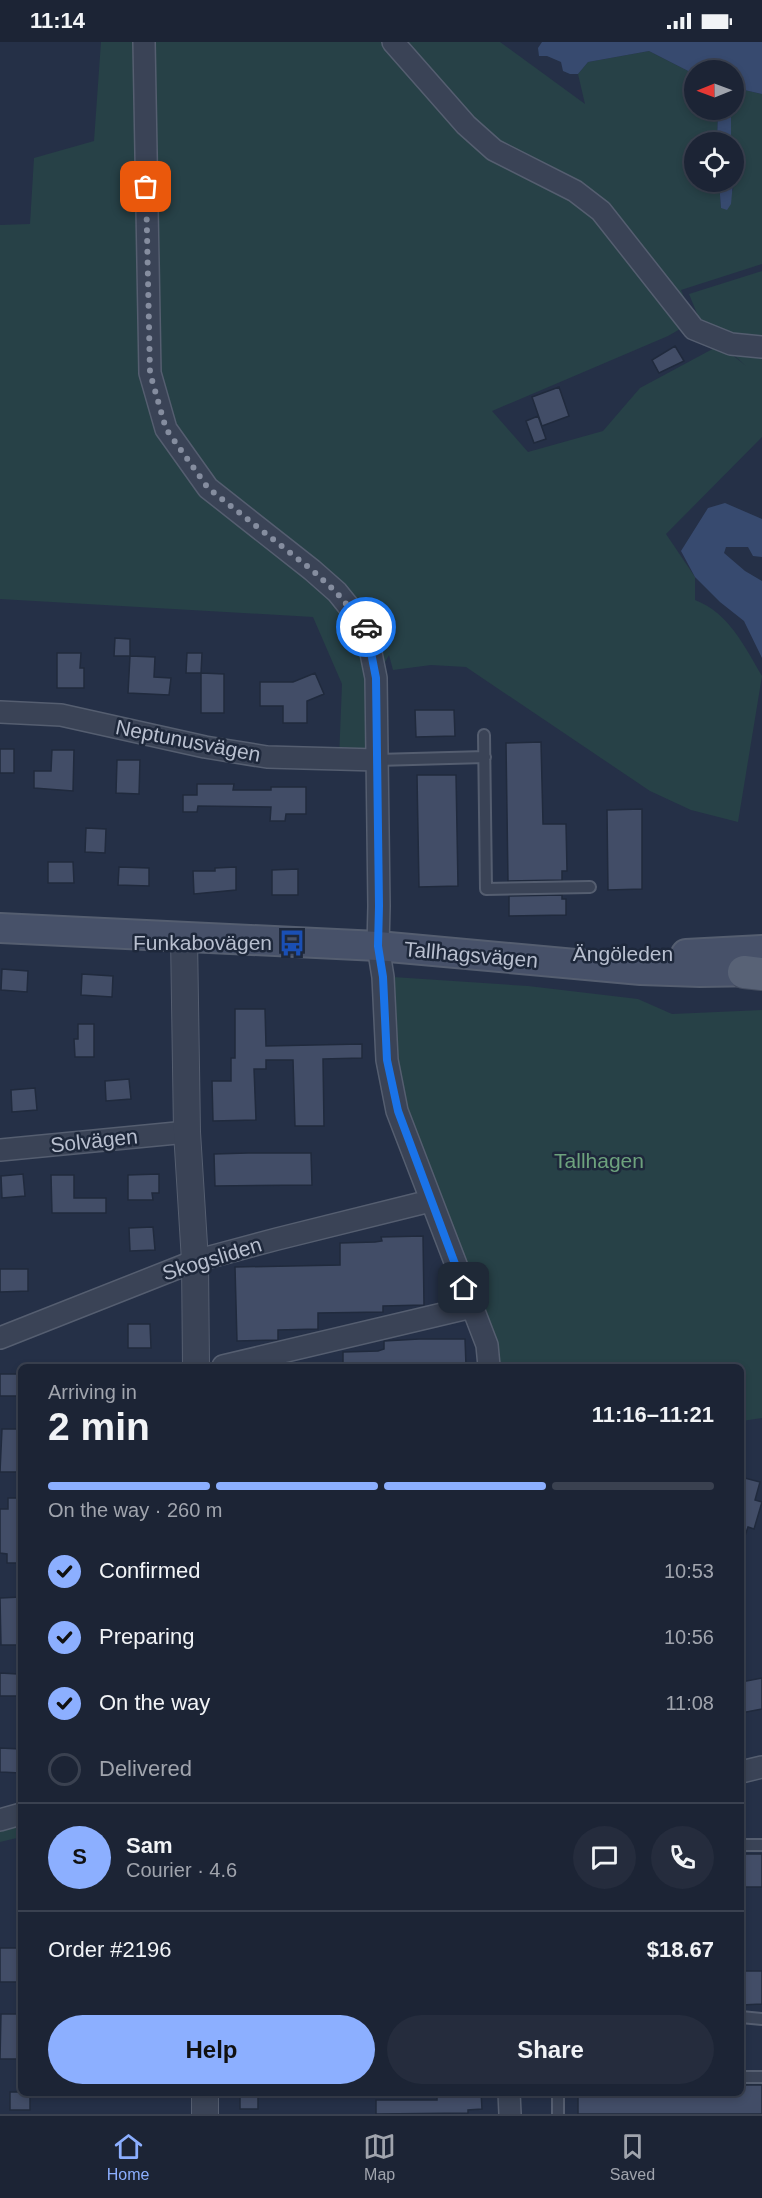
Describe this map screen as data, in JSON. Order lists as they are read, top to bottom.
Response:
{
  "streets": {
    "main road": ["Tallhagsvägen"],
    "street": ["Neptunusvägen", "Solvägen", "Skogsliden"]
  },
  "parks": ["Tallhagen"],
  "places": {
    "bus stop": ["Funkabovägen"]
  },
  "north": "left",
  "page": {
    "status": "11:14",
    "heading": ["2 min", "Arriving in", "11:16–11:21"],
    "panel": [
      "Sam",
      "Courier · 4.6",
      "Order #2196",
      "$18.67"
    ],
    "bar": "On the way · 260 m",
    "list": [
      ["Confirmed", "10:53"],
      ["Preparing", "10:56"],
      ["On the way", "11:08"],
      "Delivered"
    ],
    "round": "S",
    "buttons": ["Help", "Share"],
    "tabs": ["Home", "Map", "Saved"]
  }
}
